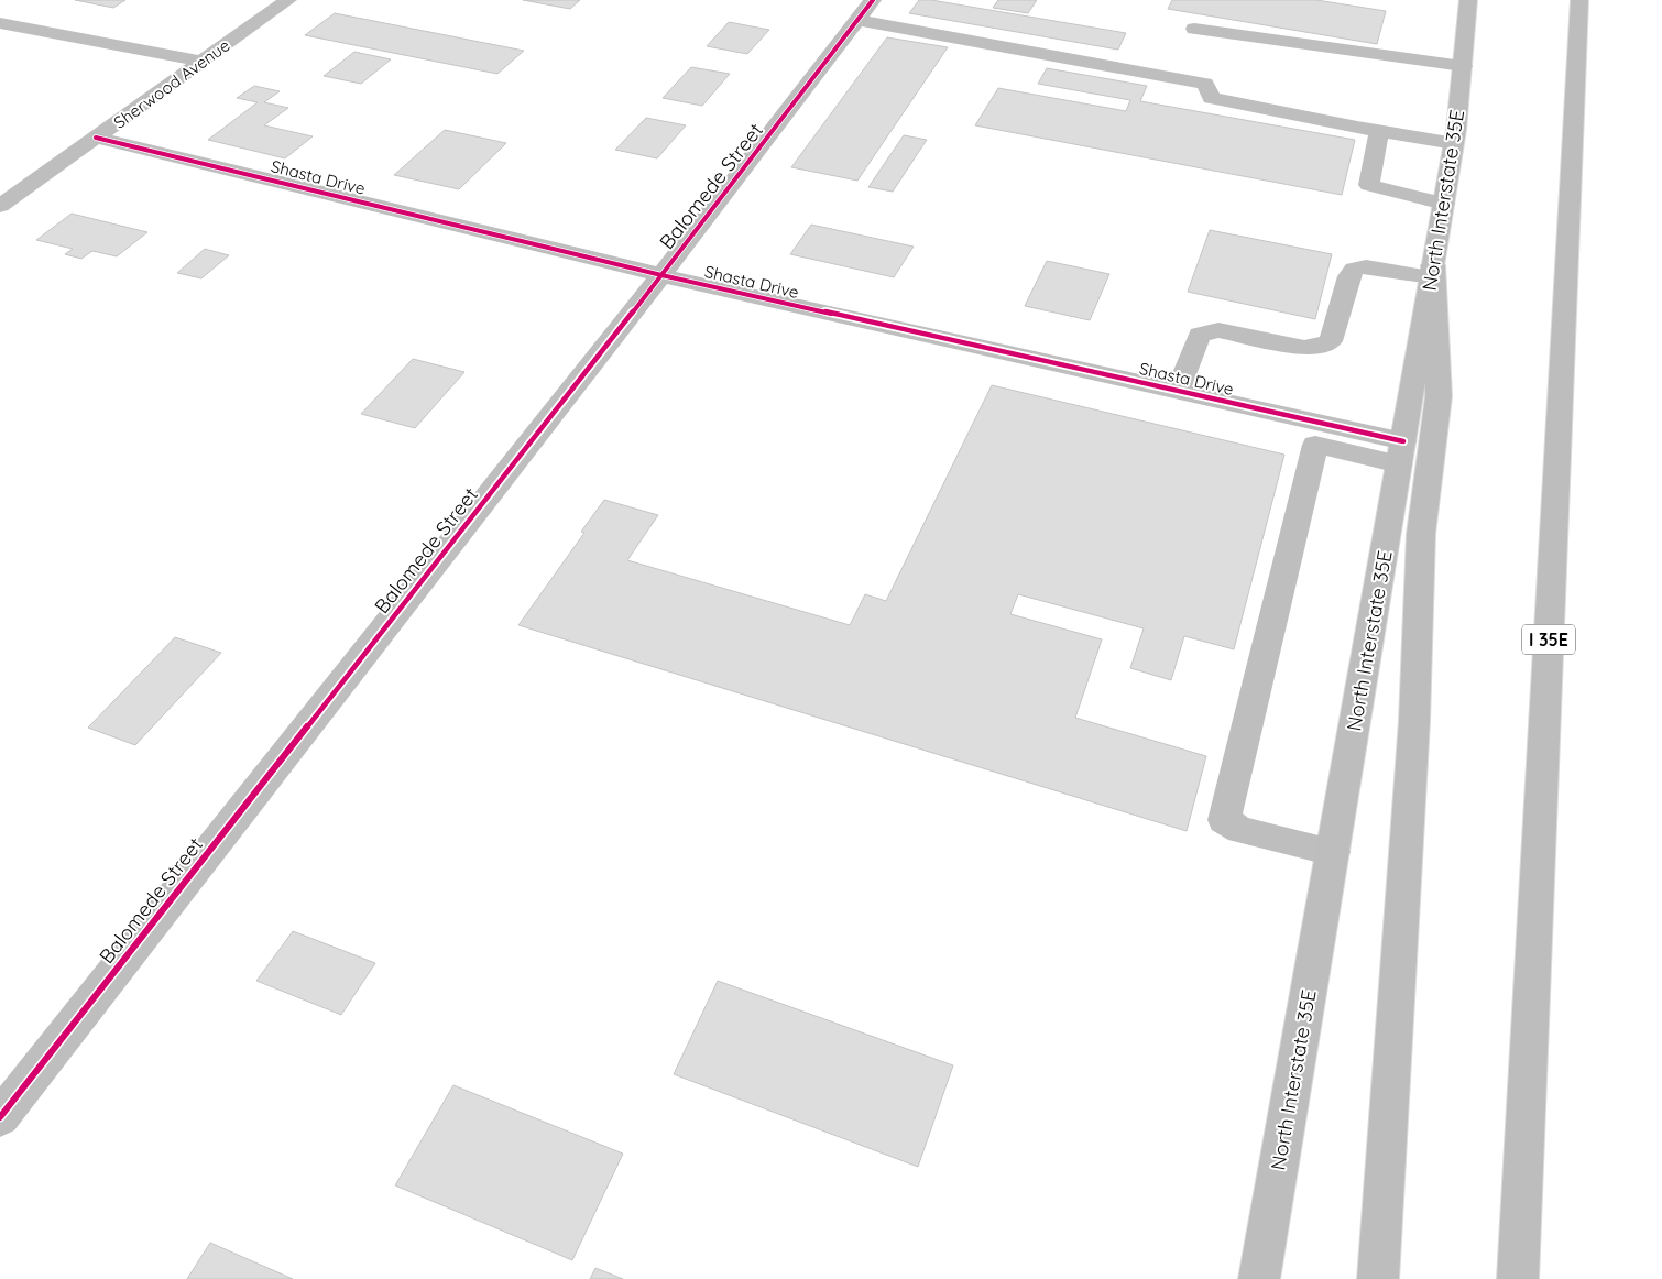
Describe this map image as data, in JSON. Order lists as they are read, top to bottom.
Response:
{
  "streets": {
    "main road": ["North Interstate 35E", "I 35E"],
    "street": ["Sherwood Avenue", "Shasta Drive", "Balomede Street"]
  },
  "crossings": [
    ["Sherwood Avenue", "Shasta Drive"],
    ["Shasta Drive", "Balomede Street"],
    ["Shasta Drive", "North Interstate 35E"]
  ]
}
